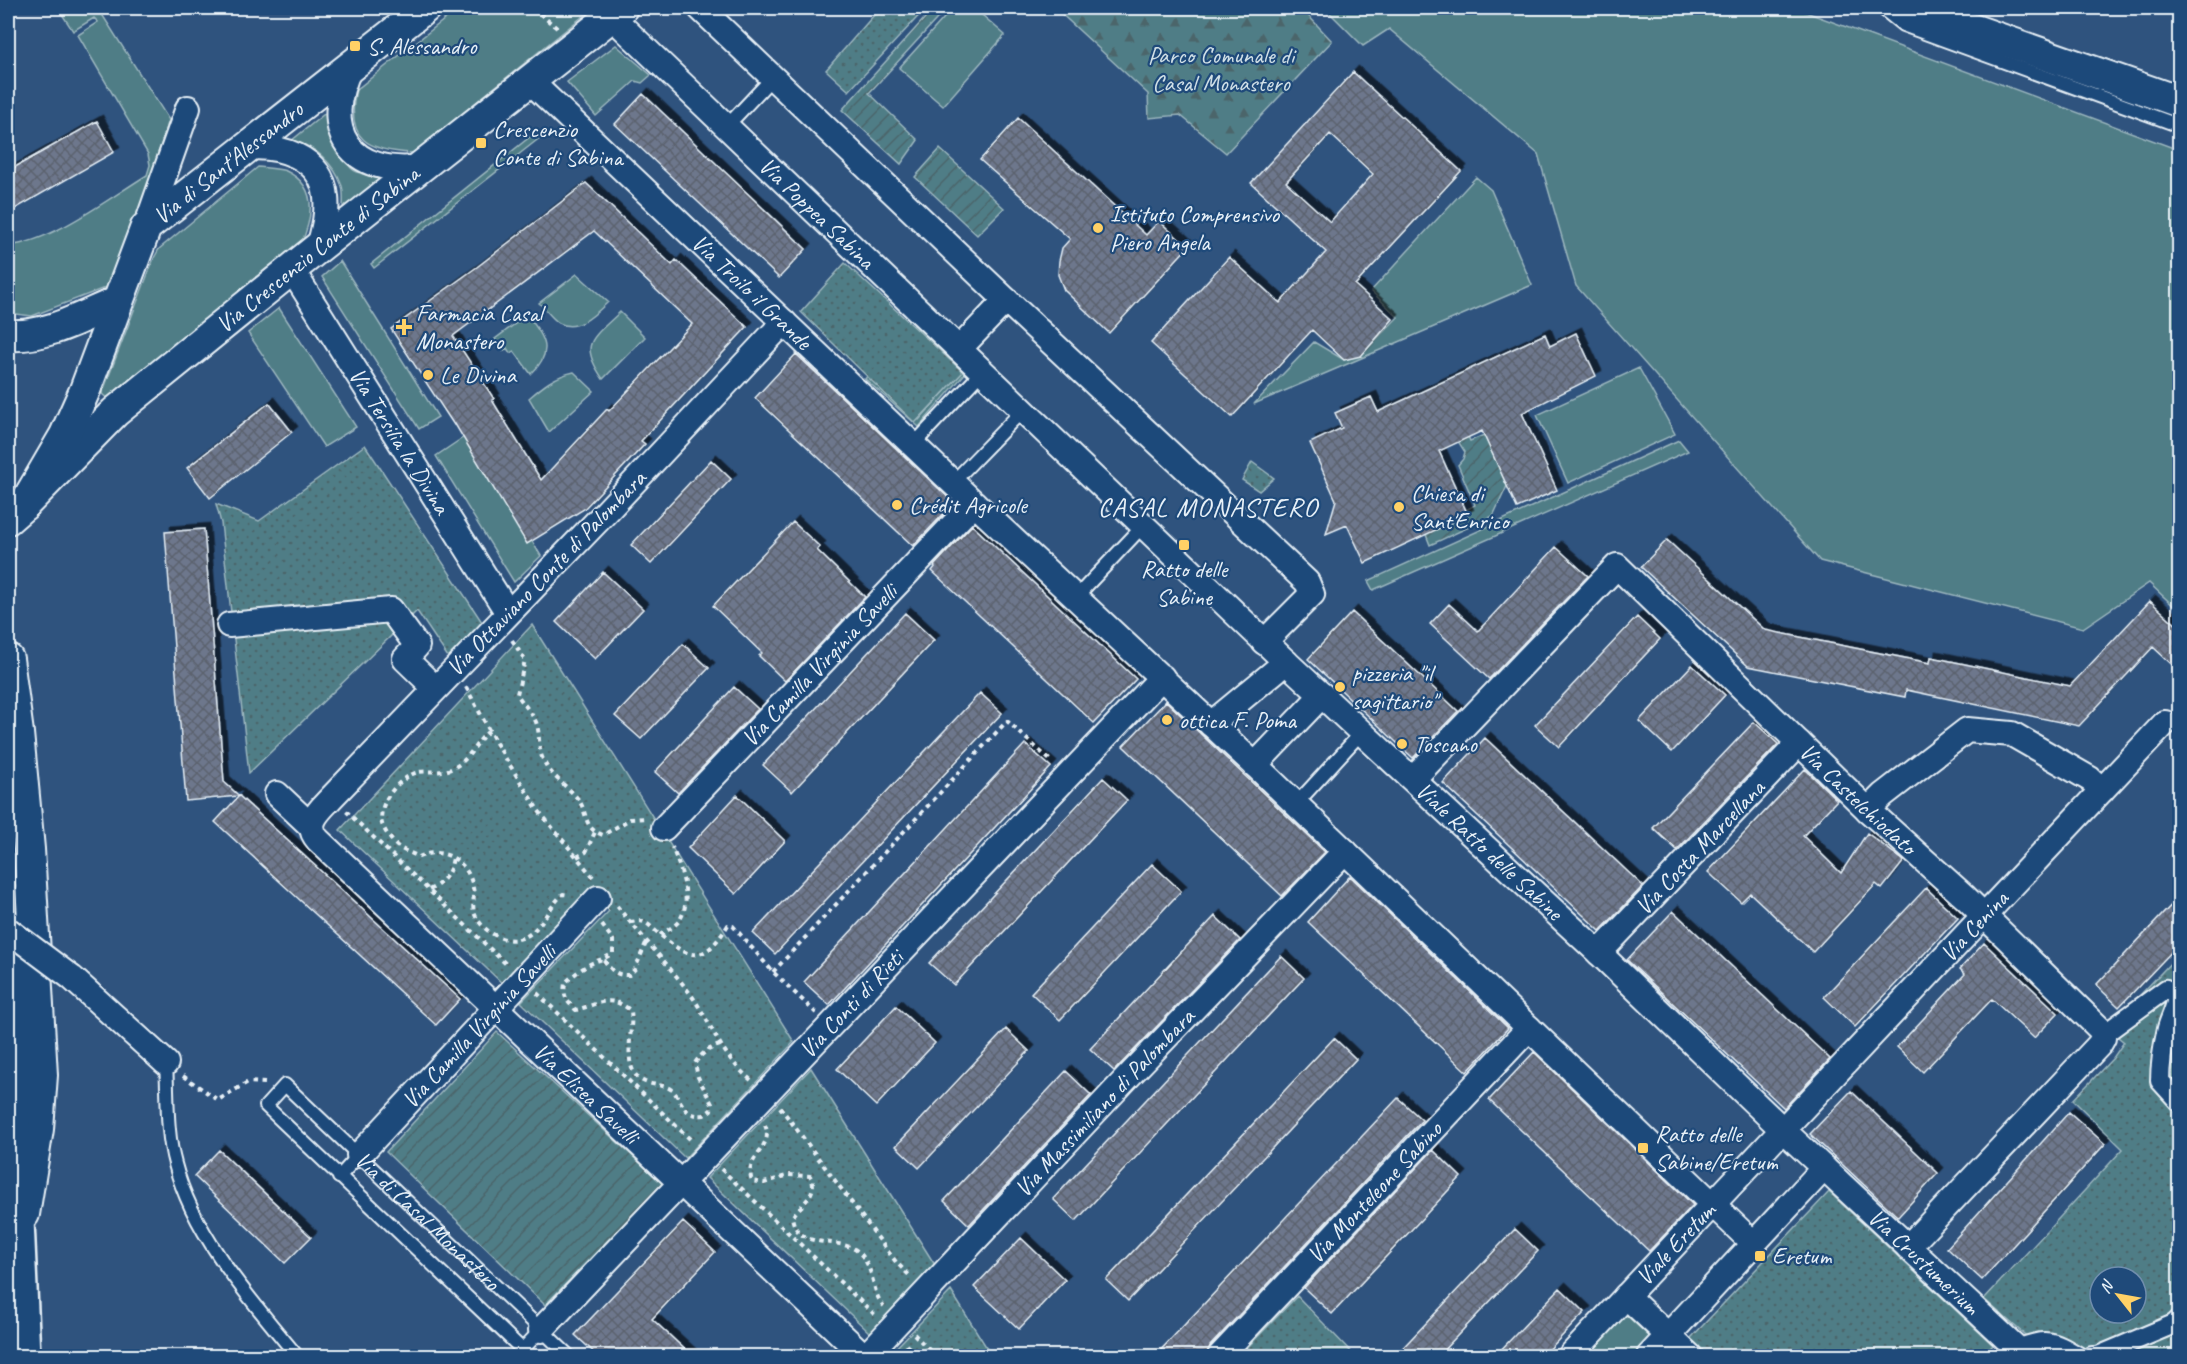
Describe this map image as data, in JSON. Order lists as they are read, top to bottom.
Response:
{
  "streets": {
    "street": [
      "Via di Sant'Alessandro",
      "Via Poppea Sabina",
      "Via Crescenzio Conte di Sabina",
      "Via Troilo il Grande",
      "Via Tersilia la Divina",
      "Via Ottaviano Conte di Palombara",
      "Via Camilla Virginia Savelli",
      "Via Castelchiodato",
      "Via Costa Marcellana",
      "Viale Ratto delle Sabine",
      "Via Cenina",
      "Via Conti di Rieti",
      "Via Elisea Savelli",
      "Via Massimiliano di Palombara",
      "Via Monteleone Sabino",
      "Viale Eretum",
      "Via Crustumerium"
    ],
    "lane": ["Via di Casal Monastero"]
  },
  "crossings": [
    ["Via di Sant'Alessandro", "Via Crescenzio Conte di Sabina"],
    ["Via Poppea Sabina", "Via Crescenzio Conte di Sabina"],
    ["Via Poppea Sabina", "Viale Ratto delle Sabine"],
    ["Via Crescenzio Conte di Sabina", "Via Troilo il Grande"],
    ["Via Crescenzio Conte di Sabina", "Via Tersilia la Divina"],
    ["Via Troilo il Grande", "Via Ottaviano Conte di Palombara"],
    ["Via Troilo il Grande", "Via Camilla Virginia Savelli"],
    ["Via Tersilia la Divina", "Via Ottaviano Conte di Palombara"],
    ["Via Ottaviano Conte di Palombara", "Via Elisea Savelli"],
    ["Via Camilla Virginia Savelli", "Via Elisea Savelli"],
    ["Via Camilla Virginia Savelli", "Via di Casal Monastero"],
    ["Via Castelchiodato", "Via Costa Marcellana"],
    ["Via Castelchiodato", "Viale Ratto delle Sabine"],
    ["Via Castelchiodato", "Via Cenina"],
    ["Via Costa Marcellana", "Viale Ratto delle Sabine"],
    ["Viale Ratto delle Sabine", "Via Cenina"],
    ["Viale Ratto delle Sabine", "Viale Eretum"],
    ["Viale Ratto delle Sabine", "Via Crustumerium"],
    ["Via Cenina", "Viale Eretum"],
    ["Via Conti di Rieti", "Via Elisea Savelli"],
    ["Via Conti di Rieti", "Via di Casal Monastero"],
    ["Via Elisea Savelli", "Via Massimiliano di Palombara"]
  ],
  "districts": ["CASAL MONASTERO"],
  "parks": ["Parco Comunale di Casal Monastero"],
  "places": {
    "transit": [
      "S. Alessandro",
      "Crescenzio Conte di Sabina",
      "Ratto delle Sabine",
      "Ratto delle Sabine/Eretum",
      "Eretum"
    ],
    "other": [
      "Istituto Comprensivo Piero Angela",
      "Le Divina",
      "Crédit Agricole",
      "Chiesa di Sant'Enrico",
      "pizzeria \"il sagittario\"",
      "ottica F. Poma",
      "Toscano"
    ],
    "health": ["Farmacia Casal Monastero"]
  },
  "north": "top left"
}
